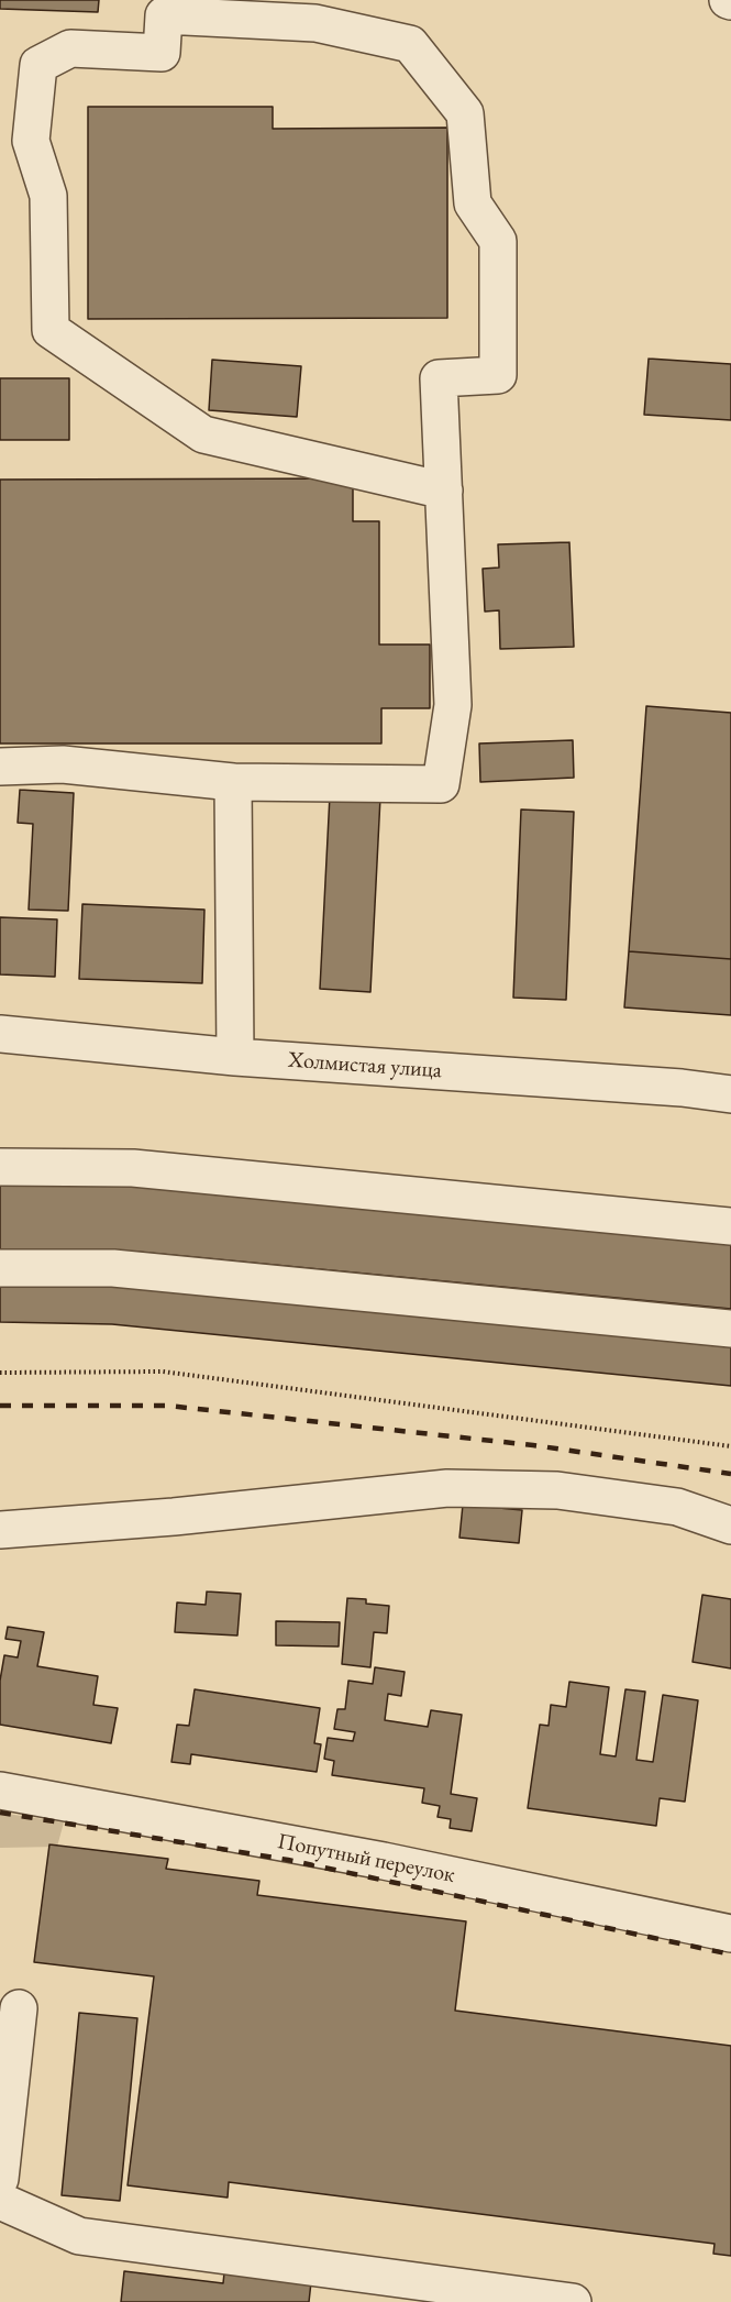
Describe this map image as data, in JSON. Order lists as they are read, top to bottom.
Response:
{
  "streets": {
    "street": ["Холмистая улица", "Попутный переулок"]
  }
}
